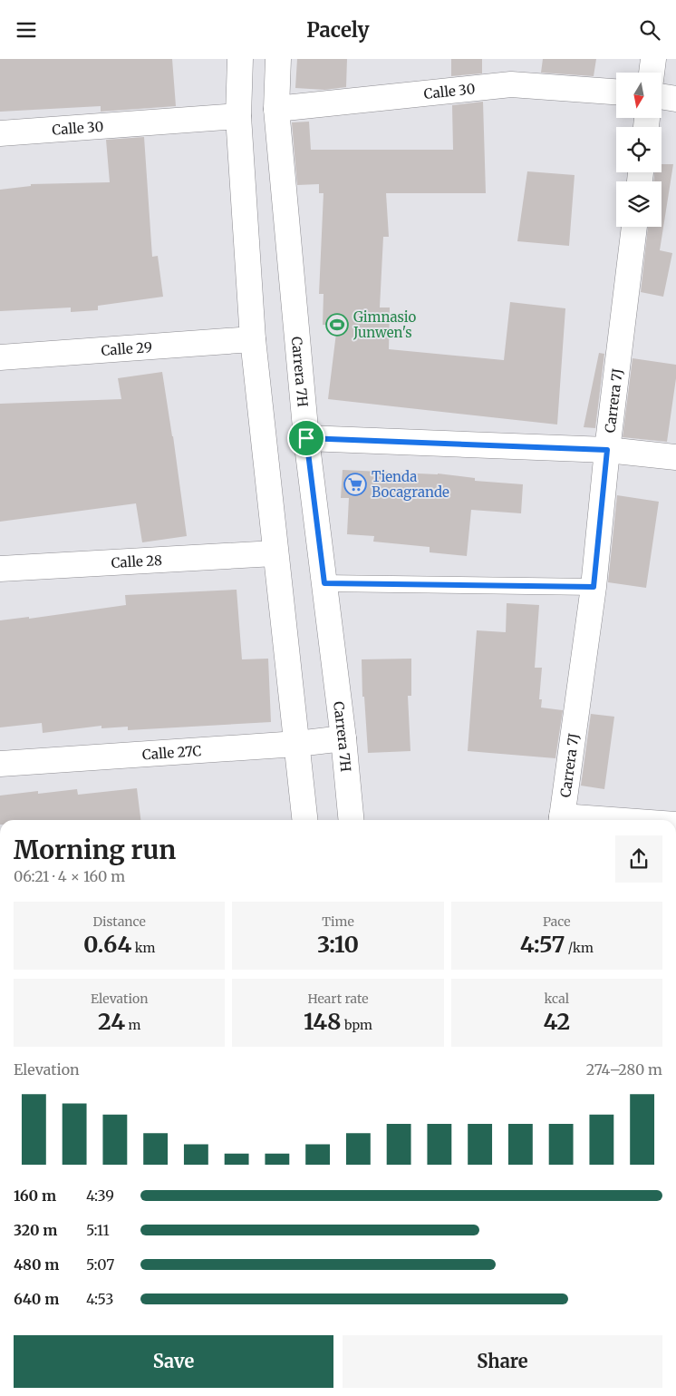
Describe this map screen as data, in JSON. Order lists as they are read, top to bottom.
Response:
{
  "streets": {
    "street": [
      "Calle 30",
      "Calle 29",
      "Carrera 7H",
      "Carrera 7J",
      "Calle 28",
      "Calle 27C"
    ]
  },
  "crossings": [
    ["Calle 30", "Carrera 7H"],
    ["Carrera 7H", "Calle 27C"]
  ],
  "places": {
    "sports": ["Gimnasio Junwen's"],
    "supermarket": ["Tienda Bocagrande"]
  },
  "north": "bottom",
  "page": {
    "header": "Pacely",
    "heading": ["Morning run", "06:21 · 4 × 160 m"],
    "stats": [
      ["Distance", "0.64 km"],
      ["Time", "3:10"],
      ["Pace", "4:57 /km"],
      ["Elevation", "24 m"],
      ["Heart rate", "148 bpm"],
      ["kcal", "42"]
    ],
    "chart": ["Elevation", "274–280 m"],
    "list": [
      {
        "name": "160 m",
        "note": "4:39"
      },
      {
        "name": "320 m",
        "note": "5:11"
      },
      {
        "name": "480 m",
        "note": "5:07"
      },
      {
        "name": "640 m",
        "note": "4:53"
      }
    ],
    "buttons": ["Save", "Share"]
  }
}
